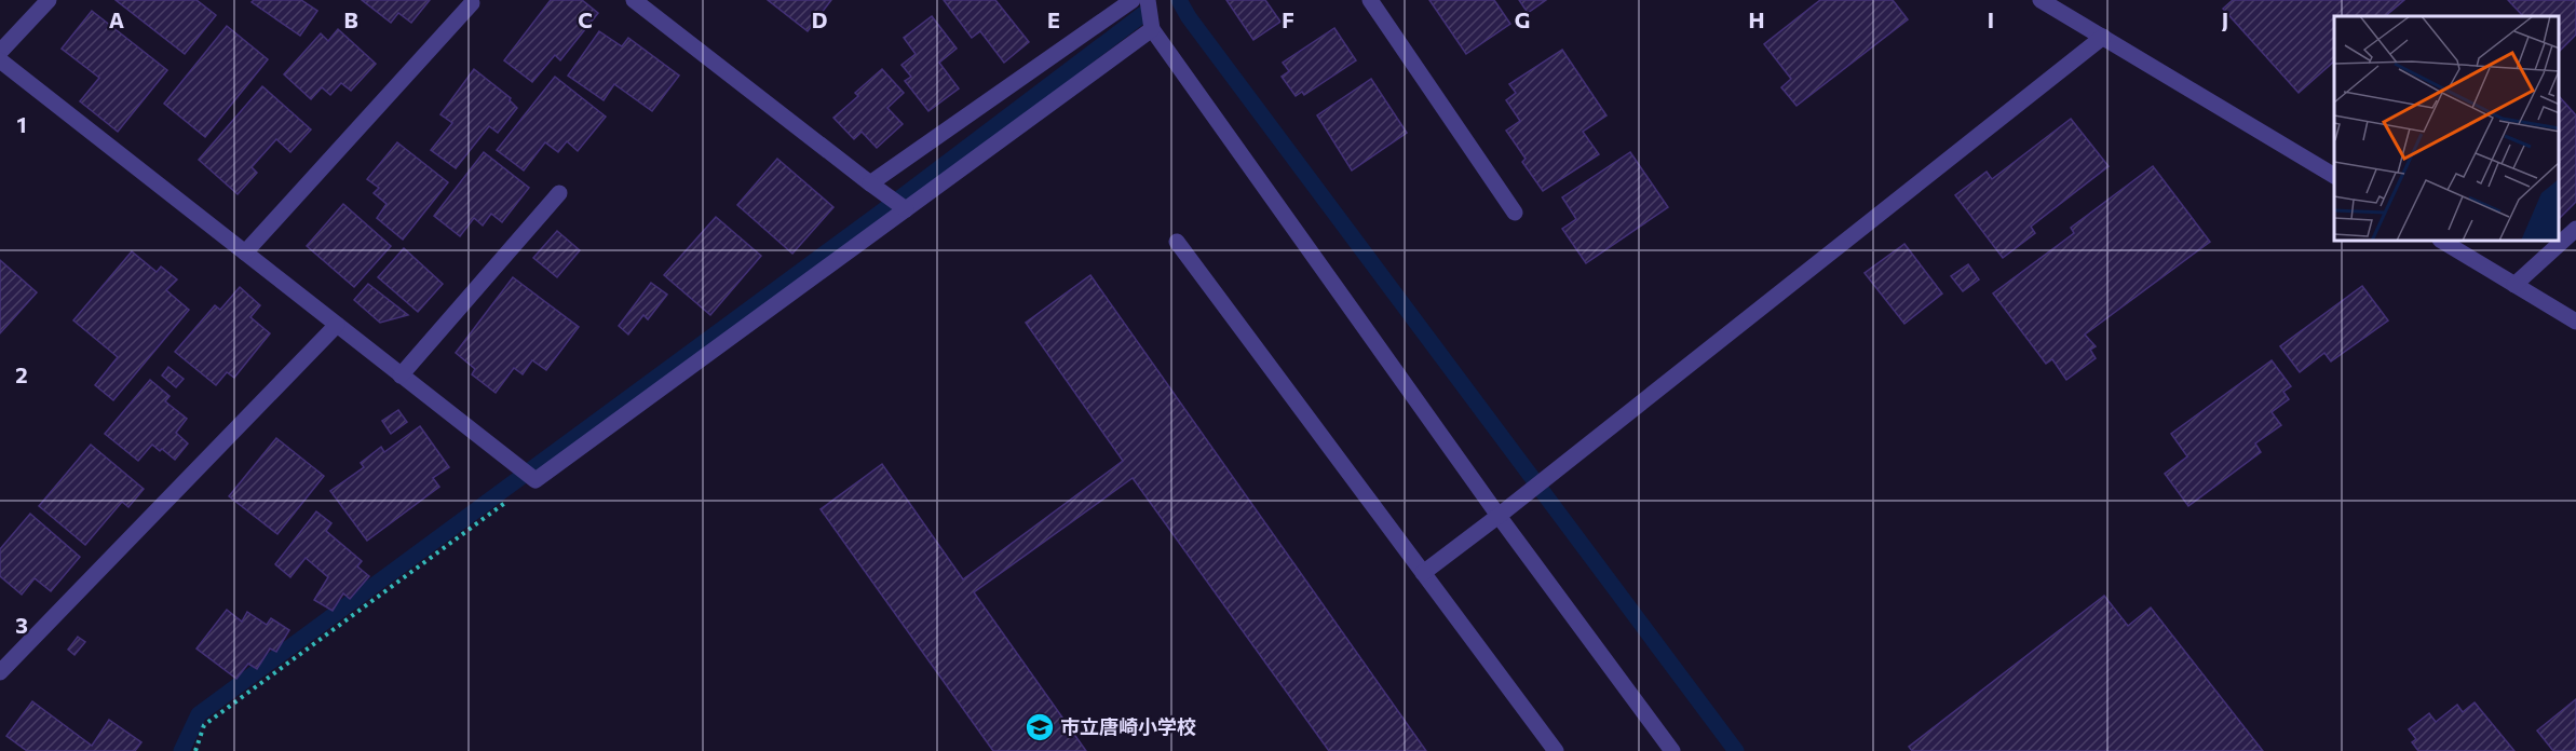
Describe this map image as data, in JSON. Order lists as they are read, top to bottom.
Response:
{
  "places": {
    "school or university": ["市立唐崎小学校"]
  },
  "grid": {
    "columns": [
      "A",
      "B",
      "C",
      "D",
      "E",
      "F",
      "G",
      "H",
      "I",
      "J"
    ],
    "rows": ["1", "2", "3"]
  }
}
